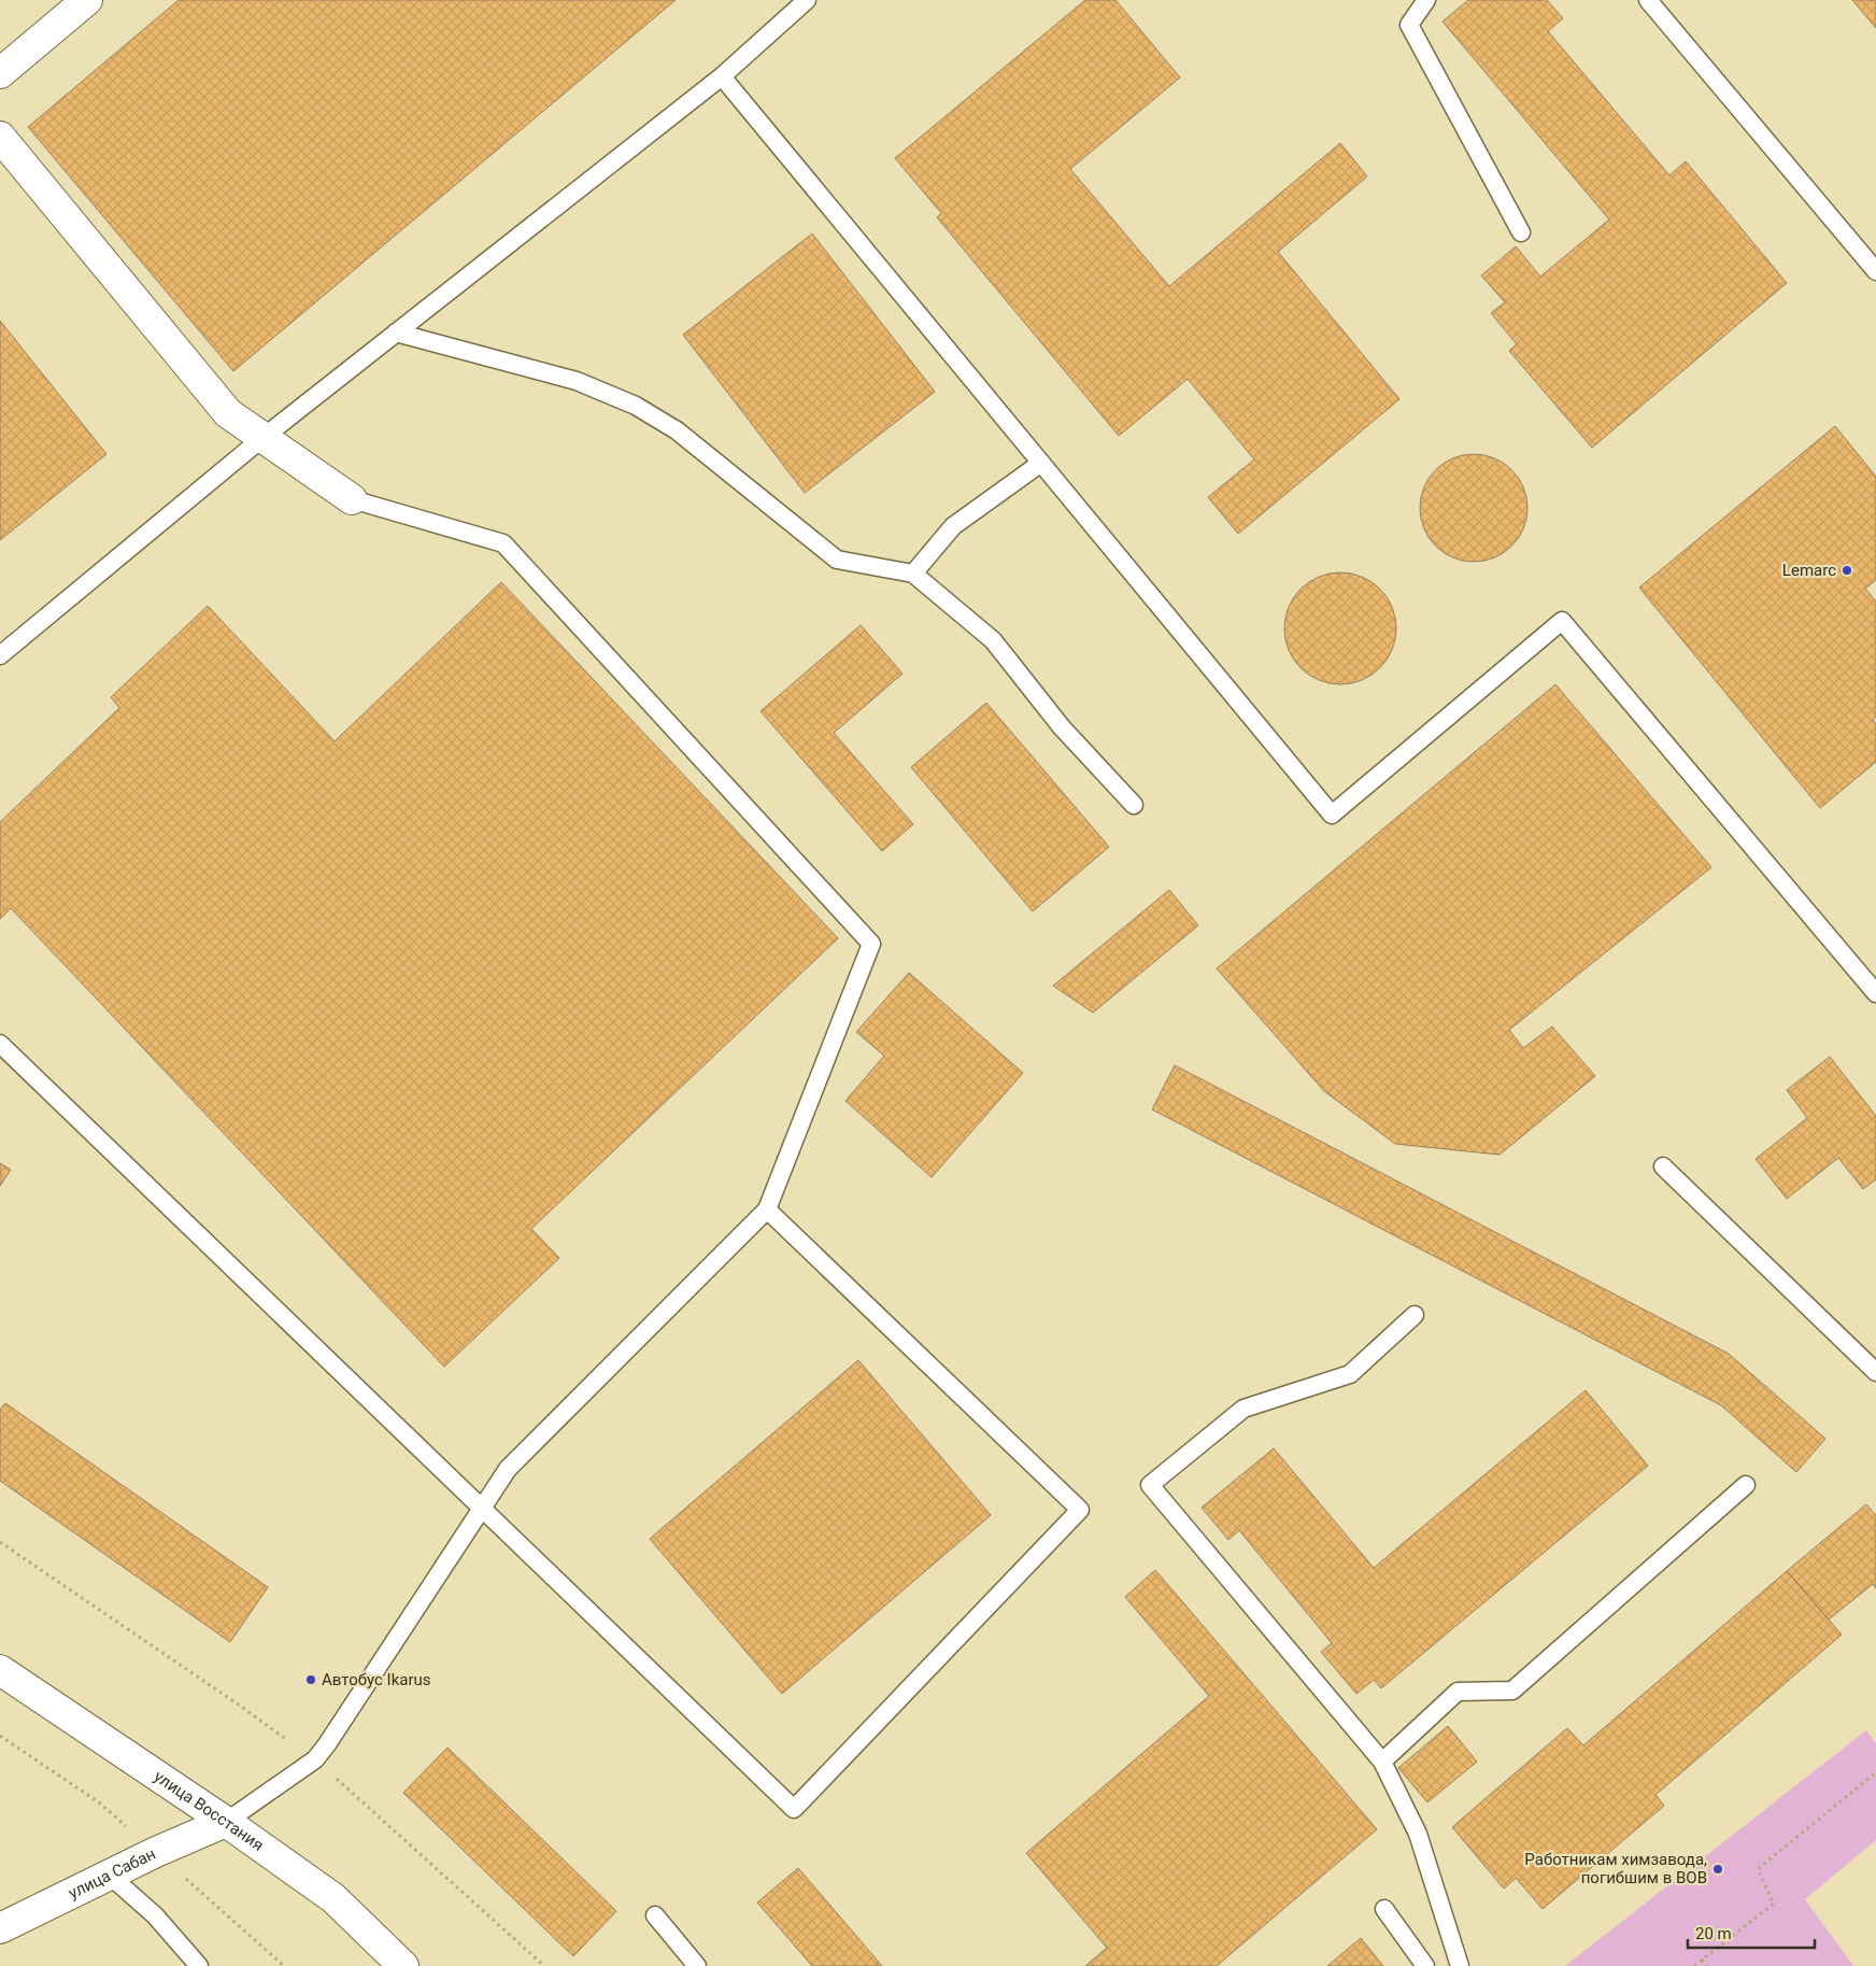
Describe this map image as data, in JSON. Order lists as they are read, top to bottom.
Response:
{
  "streets": {
    "street": ["улица Восстания", "улица Сабан"]
  },
  "crossings": [
    ["улица Восстания", "улица Сабан"]
  ],
  "places": ["Lemarc", "Автобус Ikarus", "Работникам химзавода, погибшим в ВОВ"],
  "scale_bar": "20 m"
}
